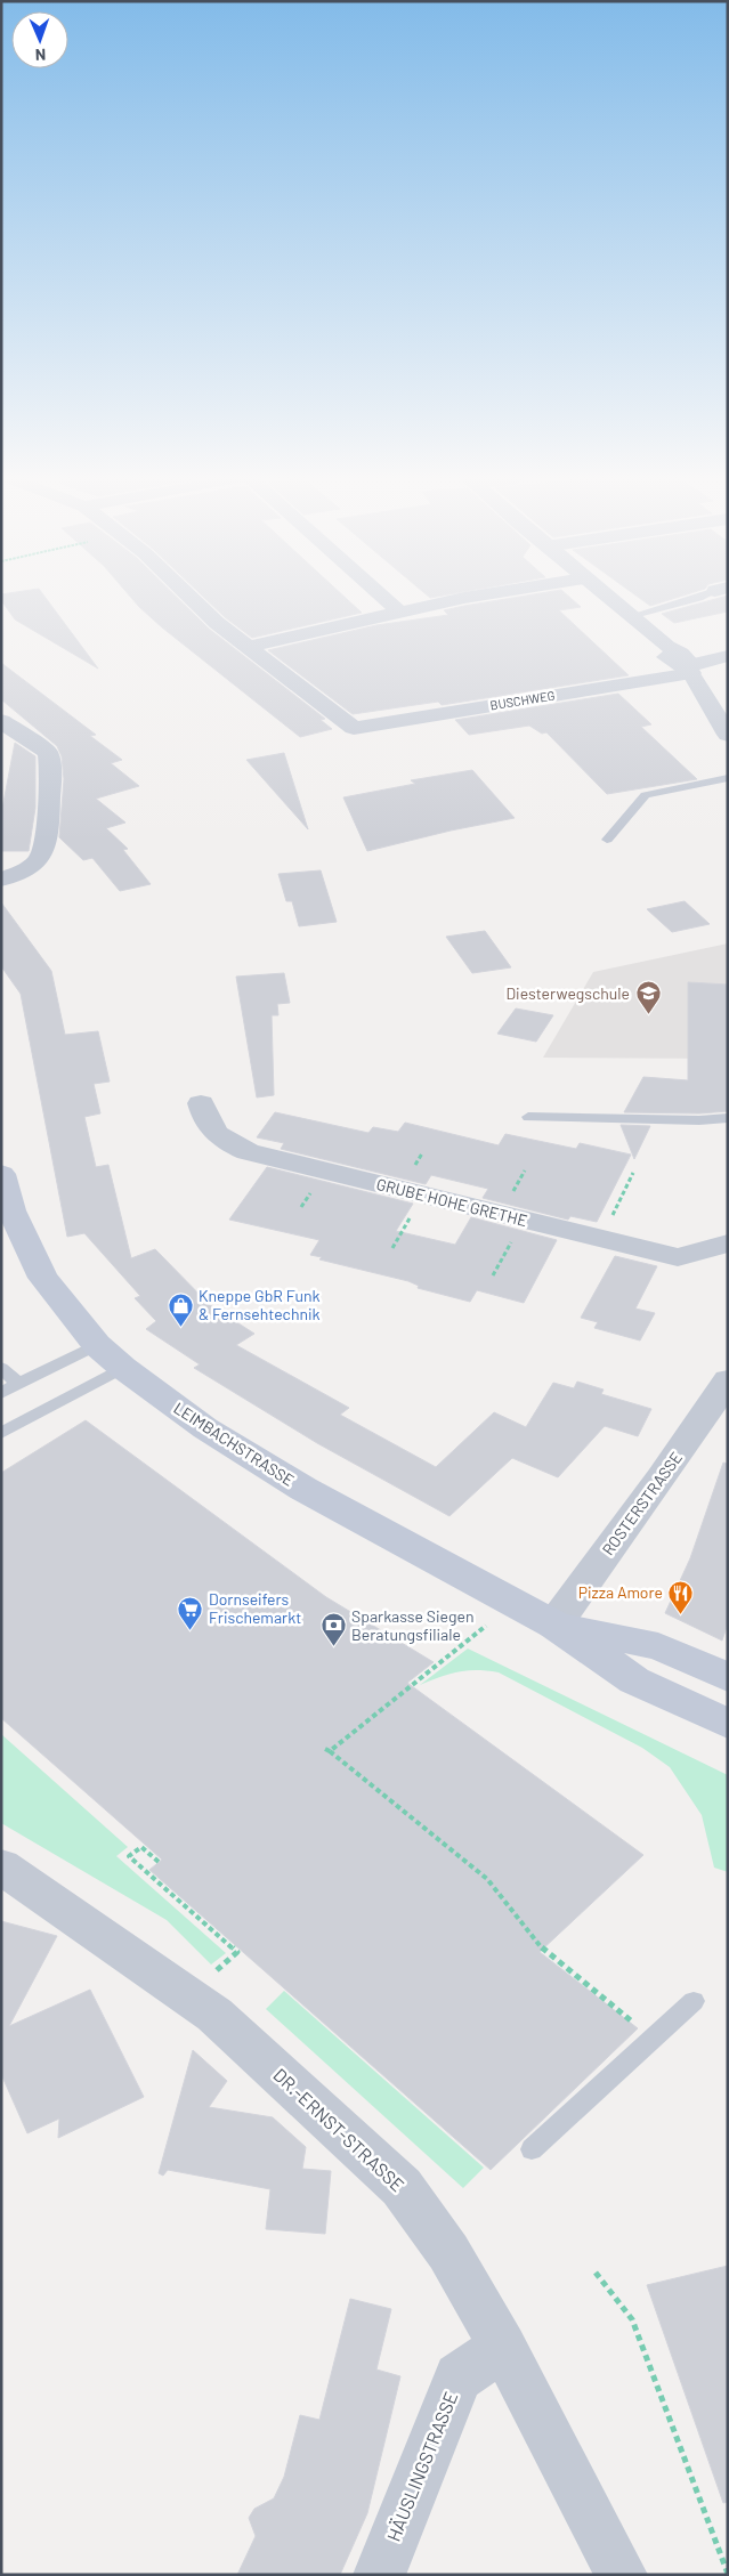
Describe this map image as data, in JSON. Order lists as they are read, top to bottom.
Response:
{
  "streets": {
    "main road": ["LEIMBACHSTRASSE"],
    "street": [
      "BUSCHWEG",
      "GRUBE HOHE GRETHE",
      "ROSTERSTRASSE",
      "DR.-ERNST-STRASSE",
      "HÄUSLINGSTRASSE"
    ]
  },
  "crossings": [
    ["LEIMBACHSTRASSE", "ROSTERSTRASSE"],
    ["DR.-ERNST-STRASSE", "HÄUSLINGSTRASSE"]
  ],
  "places": {
    "school or university": ["Diesterwegschule"],
    "shop": ["Kneppe GbR Funk & Fernsehtechnik"],
    "restaurant": ["Pizza Amore"],
    "supermarket": ["Dornseifers Frischemarkt"],
    "bank": ["Sparkasse Siegen Beratungsfiliale"]
  },
  "north": "bottom"
}
